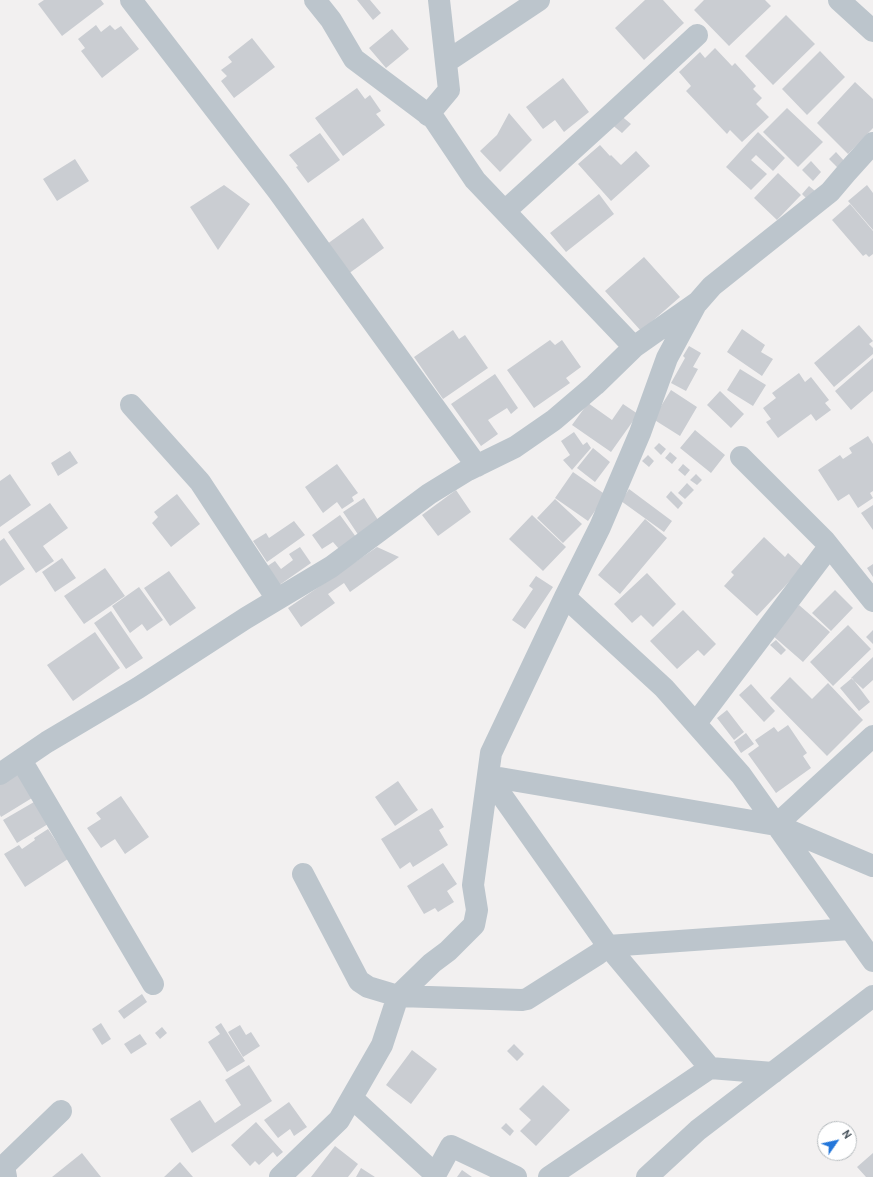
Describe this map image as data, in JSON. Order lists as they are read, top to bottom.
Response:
{
  "north": "top right"
}
